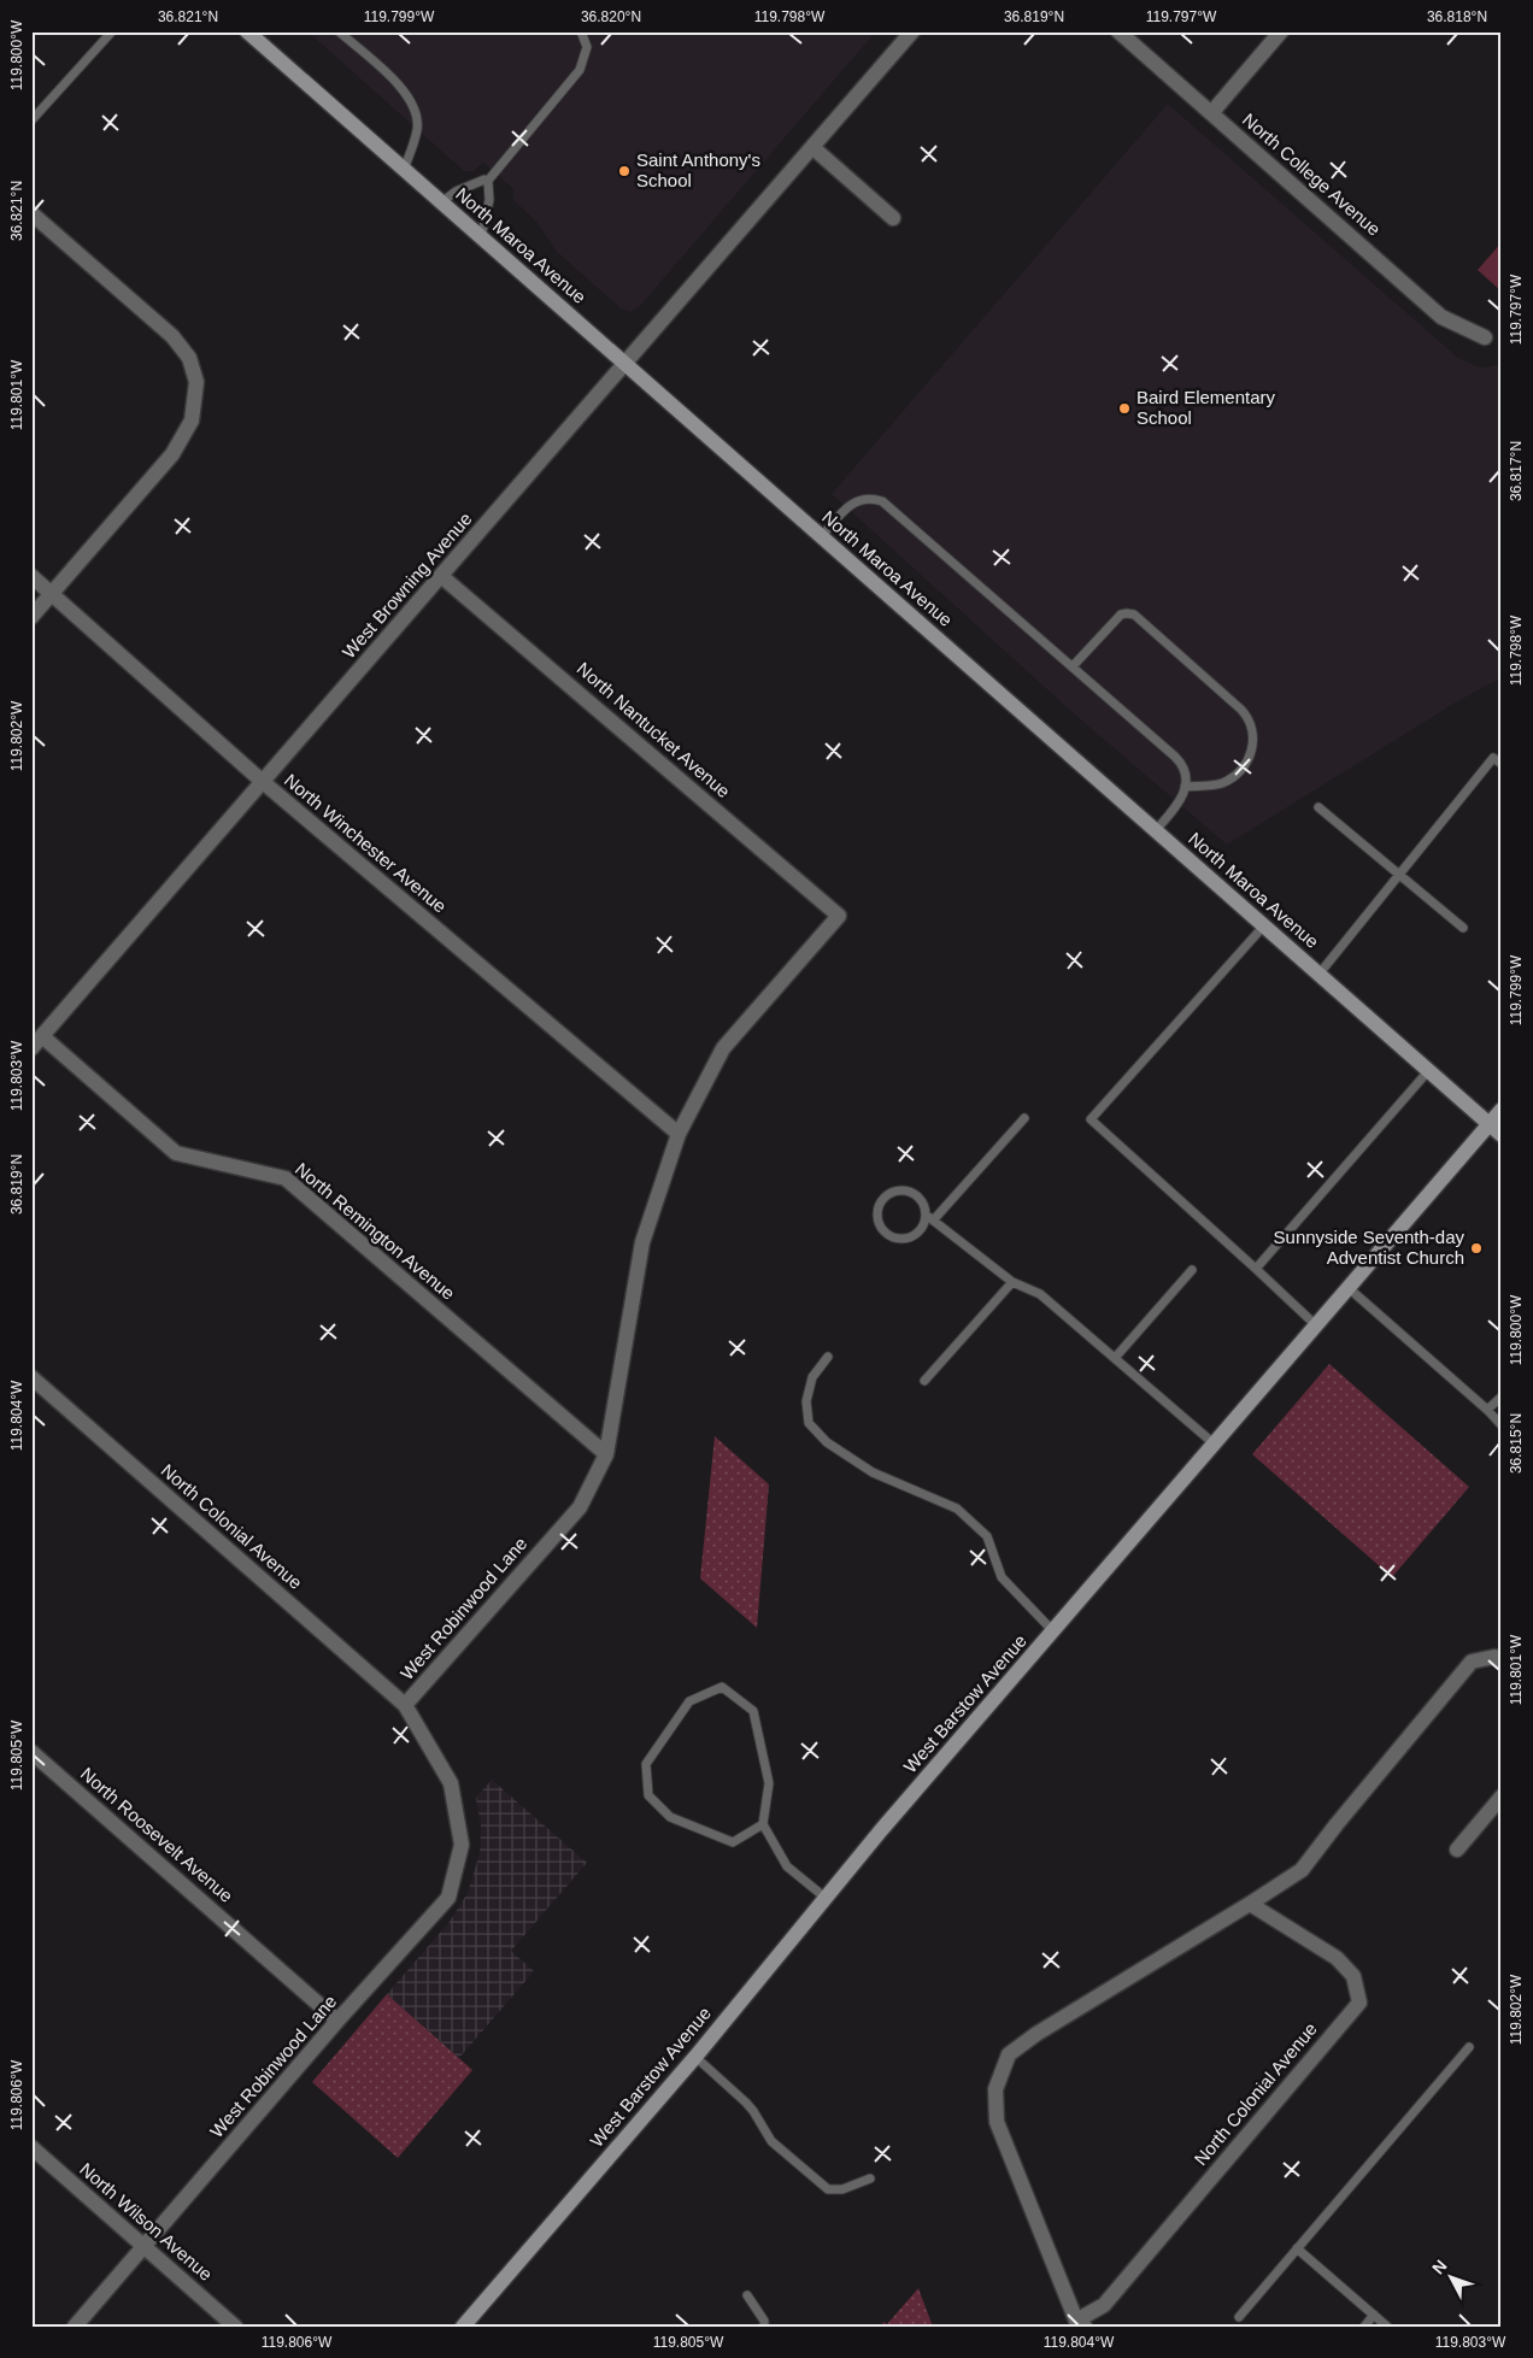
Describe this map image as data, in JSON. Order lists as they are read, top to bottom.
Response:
{
  "streets": {
    "main road": ["North Maroa Avenue", "West Barstow Avenue"],
    "street": [
      "North College Avenue",
      "West Browning Avenue",
      "North Nantucket Avenue",
      "North Winchester Avenue",
      "North Remington Avenue",
      "North Colonial Avenue",
      "West Robinwood Lane",
      "North Roosevelt Avenue",
      "North Wilson Avenue"
    ]
  },
  "crossings": [
    ["North Maroa Avenue", "West Browning Avenue"],
    ["North Maroa Avenue", "West Barstow Avenue"],
    ["West Browning Avenue", "North Nantucket Avenue"],
    ["West Browning Avenue", "North Winchester Avenue"],
    ["West Browning Avenue", "North Remington Avenue"],
    ["North Nantucket Avenue", "West Robinwood Lane"],
    ["North Winchester Avenue", "West Robinwood Lane"],
    ["North Remington Avenue", "West Robinwood Lane"],
    ["North Colonial Avenue", "West Robinwood Lane"],
    ["West Robinwood Lane", "North Roosevelt Avenue"],
    ["West Robinwood Lane", "North Wilson Avenue"]
  ],
  "places": ["Saint Anthony's School", "Baird Elementary School", "Sunnyside Seventh-day Adventist Church"],
  "north": "top left",
  "coordinates": [
    "36.821°N",
    "119.799°W",
    "36.820°N",
    "119.798°W",
    "36.819°N",
    "119.797°W",
    "36.818°N",
    "119.800°W",
    "119.801°W",
    "36.817°N",
    "119.802°W",
    "119.803°W",
    "119.804°W",
    "36.815°N",
    "119.805°W",
    "119.806°W"
  ]
}
